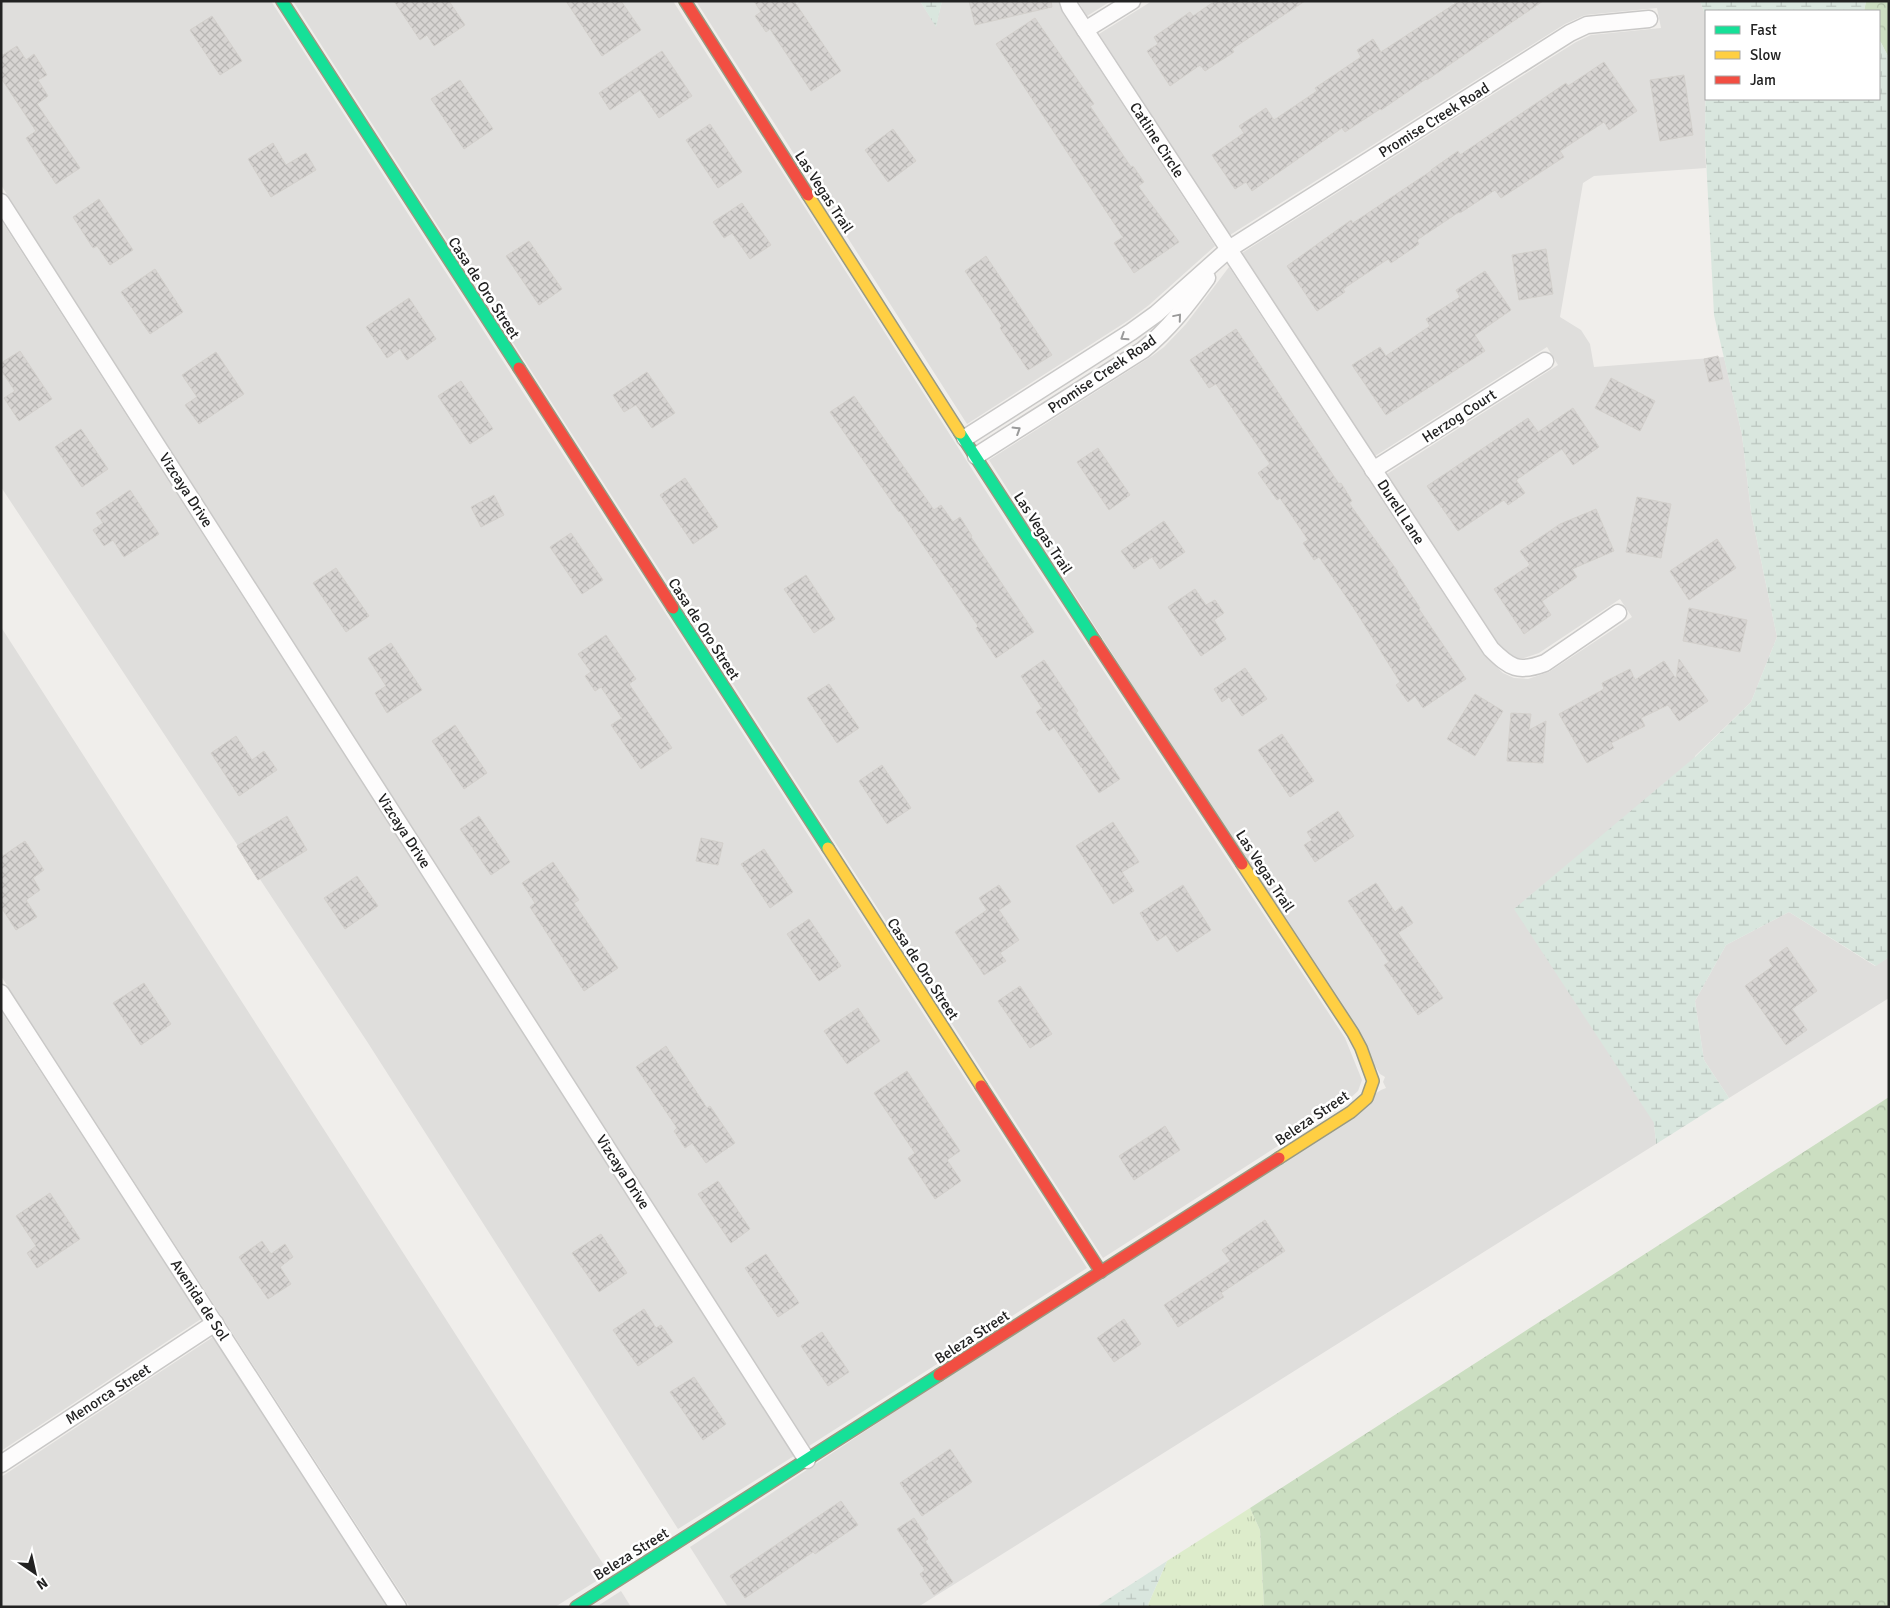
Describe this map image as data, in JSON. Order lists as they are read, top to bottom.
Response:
{
  "streets": {
    "street": [
      "Promise Creek Road",
      "Catline Circle",
      "Las Vegas Trail",
      "Casa de Oro Street",
      "Herzog Court",
      "Vizcaya Drive",
      "Durell Lane",
      "Beleza Street",
      "Avenida de Sol",
      "Menorca Street"
    ]
  },
  "crossings": [
    ["Promise Creek Road", "Catline Circle"],
    ["Promise Creek Road", "Las Vegas Trail"],
    ["Promise Creek Road", "Durell Lane"],
    ["Catline Circle", "Durell Lane"],
    ["Las Vegas Trail", "Beleza Street"],
    ["Casa de Oro Street", "Beleza Street"],
    ["Herzog Court", "Durell Lane"],
    ["Vizcaya Drive", "Beleza Street"],
    ["Avenida de Sol", "Menorca Street"]
  ],
  "legend": ["Fast", "Slow", "Jam"],
  "north": "bottom right"
}
